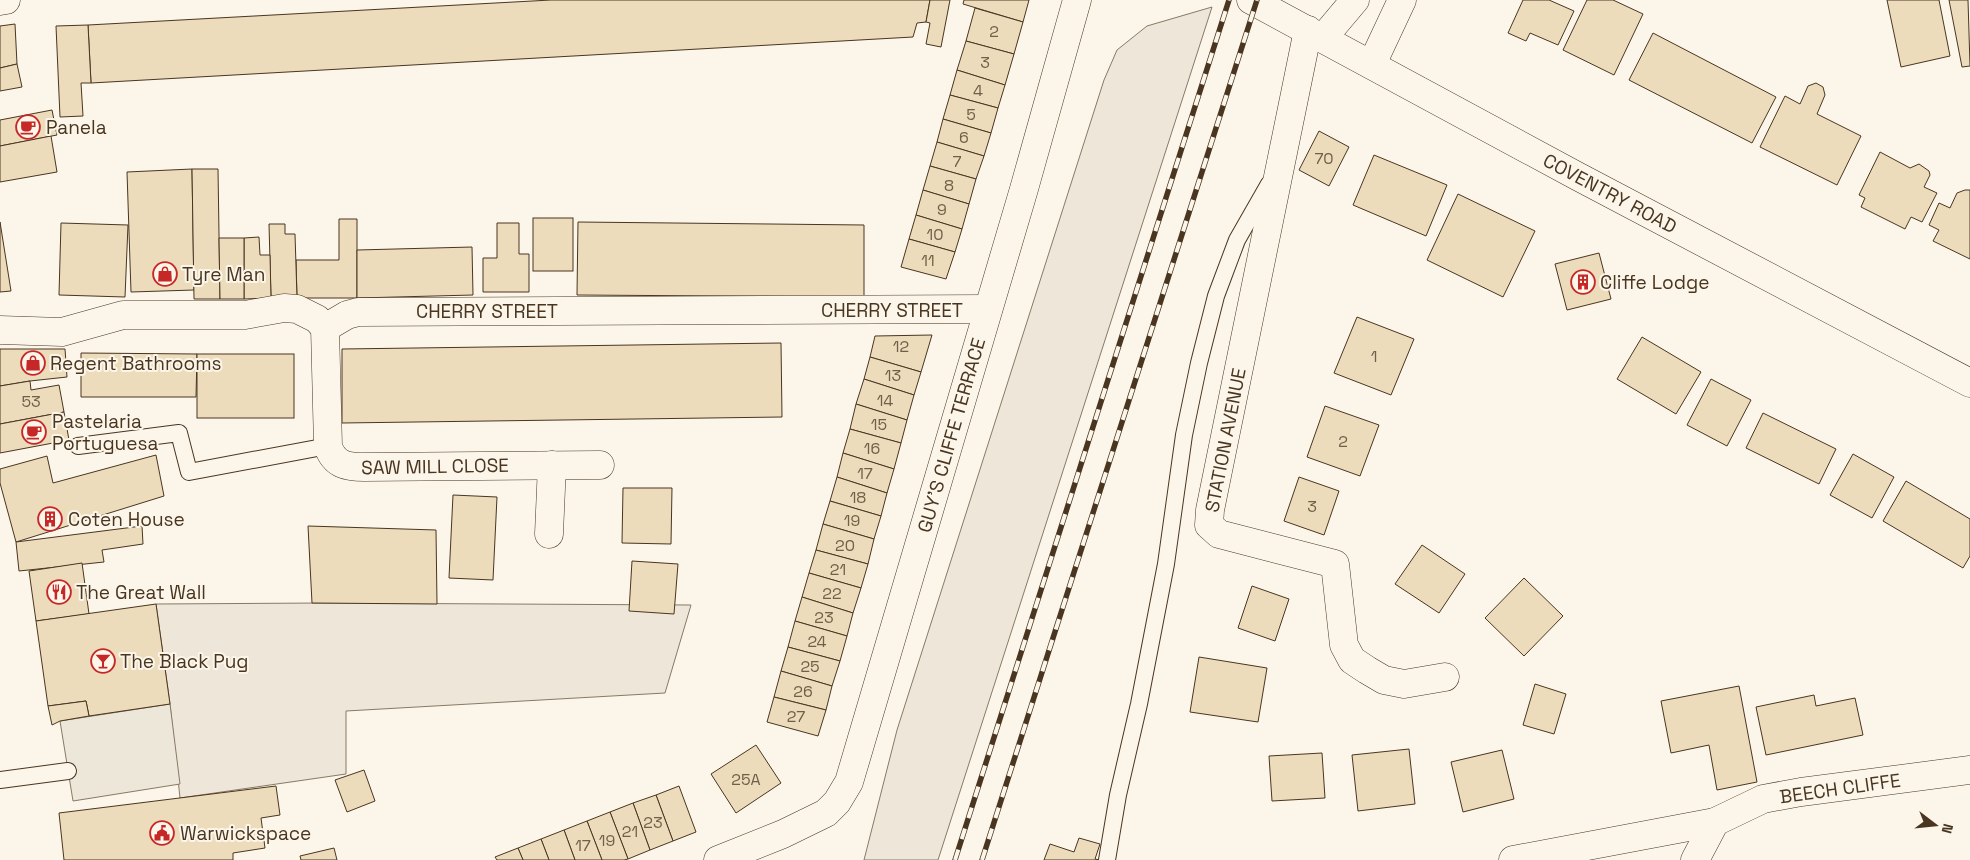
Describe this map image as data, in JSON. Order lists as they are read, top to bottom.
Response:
{
  "streets": {
    "street": [
      "COVENTRY ROAD",
      "CHERRY STREET",
      "GUY'S CLIFFE TERRACE",
      "STATION AVENUE",
      "SAW MILL CLOSE",
      "BEECH CLIFFE"
    ]
  },
  "crossings": [
    ["COVENTRY ROAD", "STATION AVENUE"],
    ["CHERRY STREET", "GUY'S CLIFFE TERRACE"]
  ],
  "places": {
    "cafe": ["Panela", "Pastelaria Portuguesa"],
    "shop": ["Tyre Man", "Regent Bathrooms"],
    "building": ["Cliffe Lodge", "Coten House"],
    "restaurant": ["The Great Wall"],
    "bar": ["The Black Pug"],
    "public building": ["Warwickspace"]
  },
  "house_numbers": [
    "2",
    "3",
    "4",
    "5",
    "6",
    "70",
    "7",
    "8",
    "9",
    "10",
    "11",
    "12",
    "1",
    "13",
    "14",
    "53",
    "15",
    "2",
    "16",
    "17",
    "18",
    "3",
    "19",
    "20",
    "21",
    "22",
    "23",
    "24",
    "25",
    "26",
    "27",
    "25A",
    "23",
    "21",
    "19",
    "17"
  ],
  "north": "right"
}
